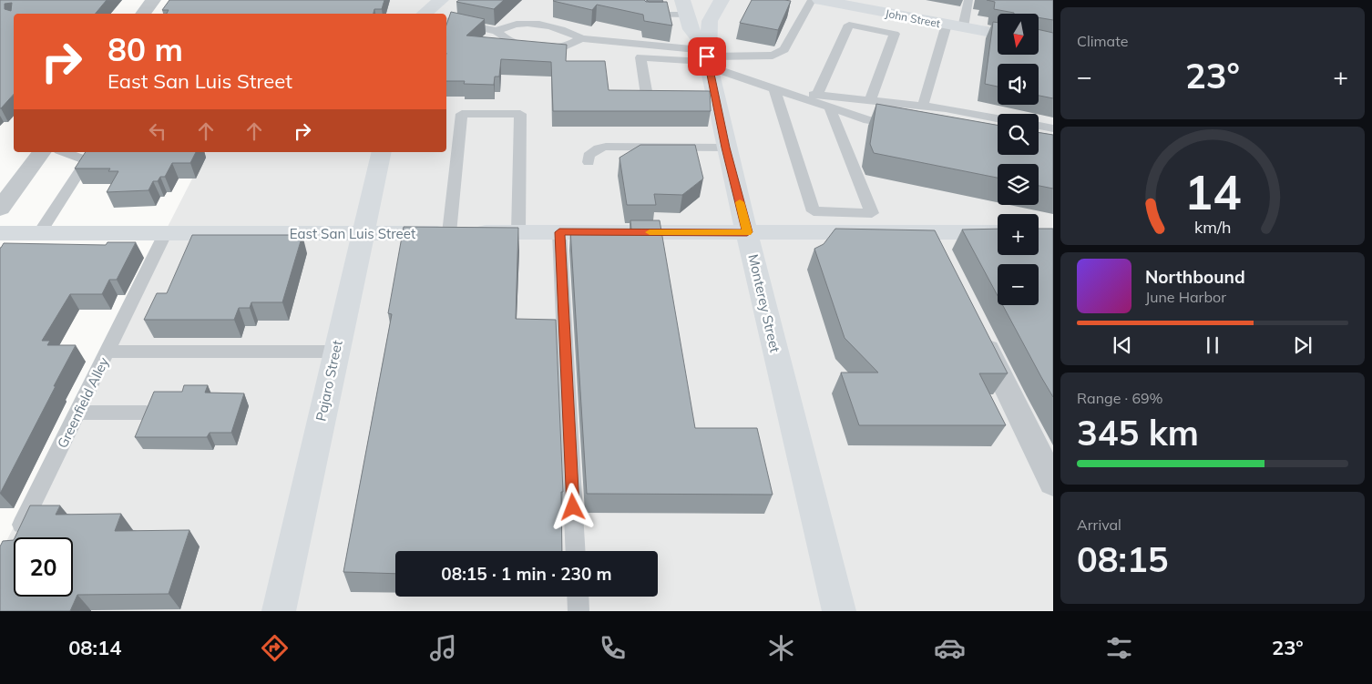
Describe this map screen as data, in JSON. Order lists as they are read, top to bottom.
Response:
{
  "streets": {
    "main road": [
      "John Street",
      "East San Luis Street",
      "Monterey Street",
      "Pajaro Street"
    ],
    "lane": ["Greenfield Alley"]
  },
  "crossings": [
    ["East San Luis Street", "Monterey Street"],
    ["East San Luis Street", "Pajaro Street"],
    ["East San Luis Street", "Greenfield Alley"]
  ],
  "north": "bottom",
  "page": {
    "tile": [
      "Climate",
      ["Range · 69%", "345 km"],
      ["Arrival", "08:15"]
    ],
    "map_buttons": ["+", "−"],
    "turn": ["80 m", "East San Luis Street"],
    "heat": ["−", "23°", "+"],
    "song": ["Northbound", "June Harbor"],
    "limit": "20",
    "trip": "08:15 · 1 min · 230 m",
    "tabs": ["08:14", "23°"],
    "gauge": ["14", "km/h"]
  }
}
